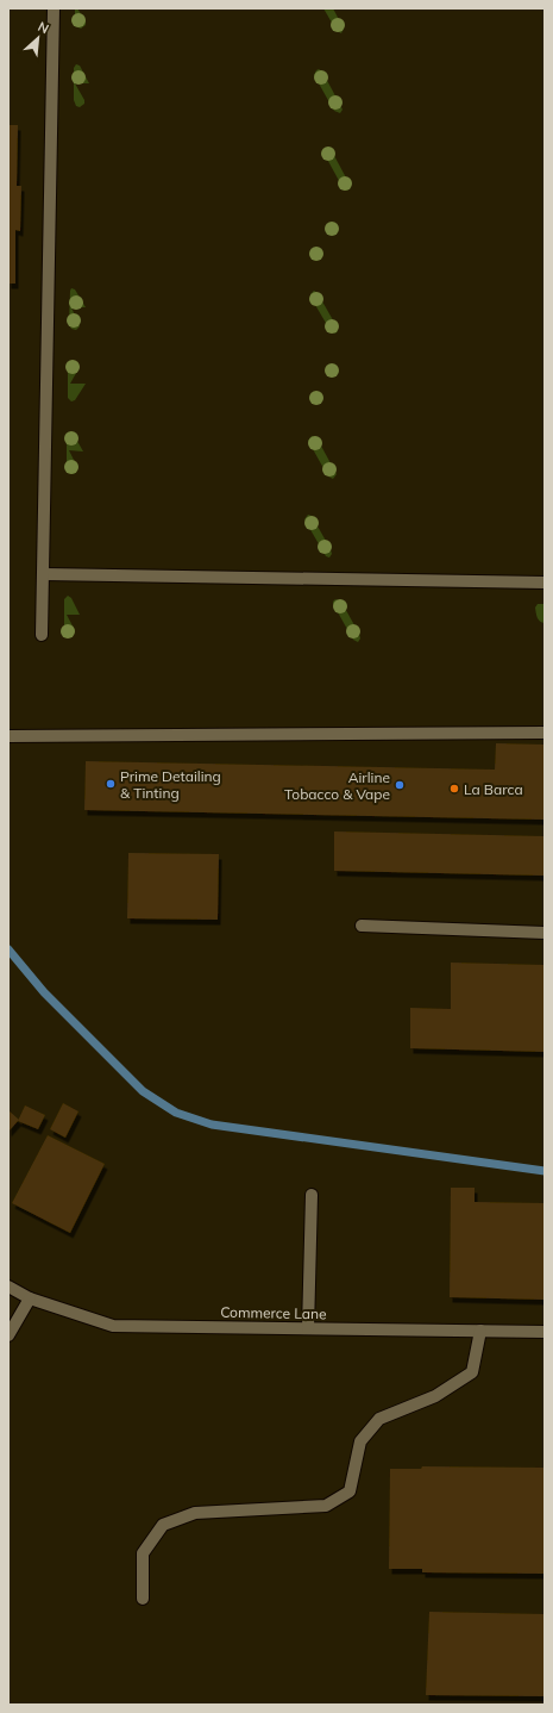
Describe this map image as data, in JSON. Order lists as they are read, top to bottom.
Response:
{
  "streets": {
    "street": ["Commerce Lane"]
  },
  "places": ["Prime Detailing & Tinting", "Airline Tobacco & Vape", "La Barca"],
  "north": "top right"
}
